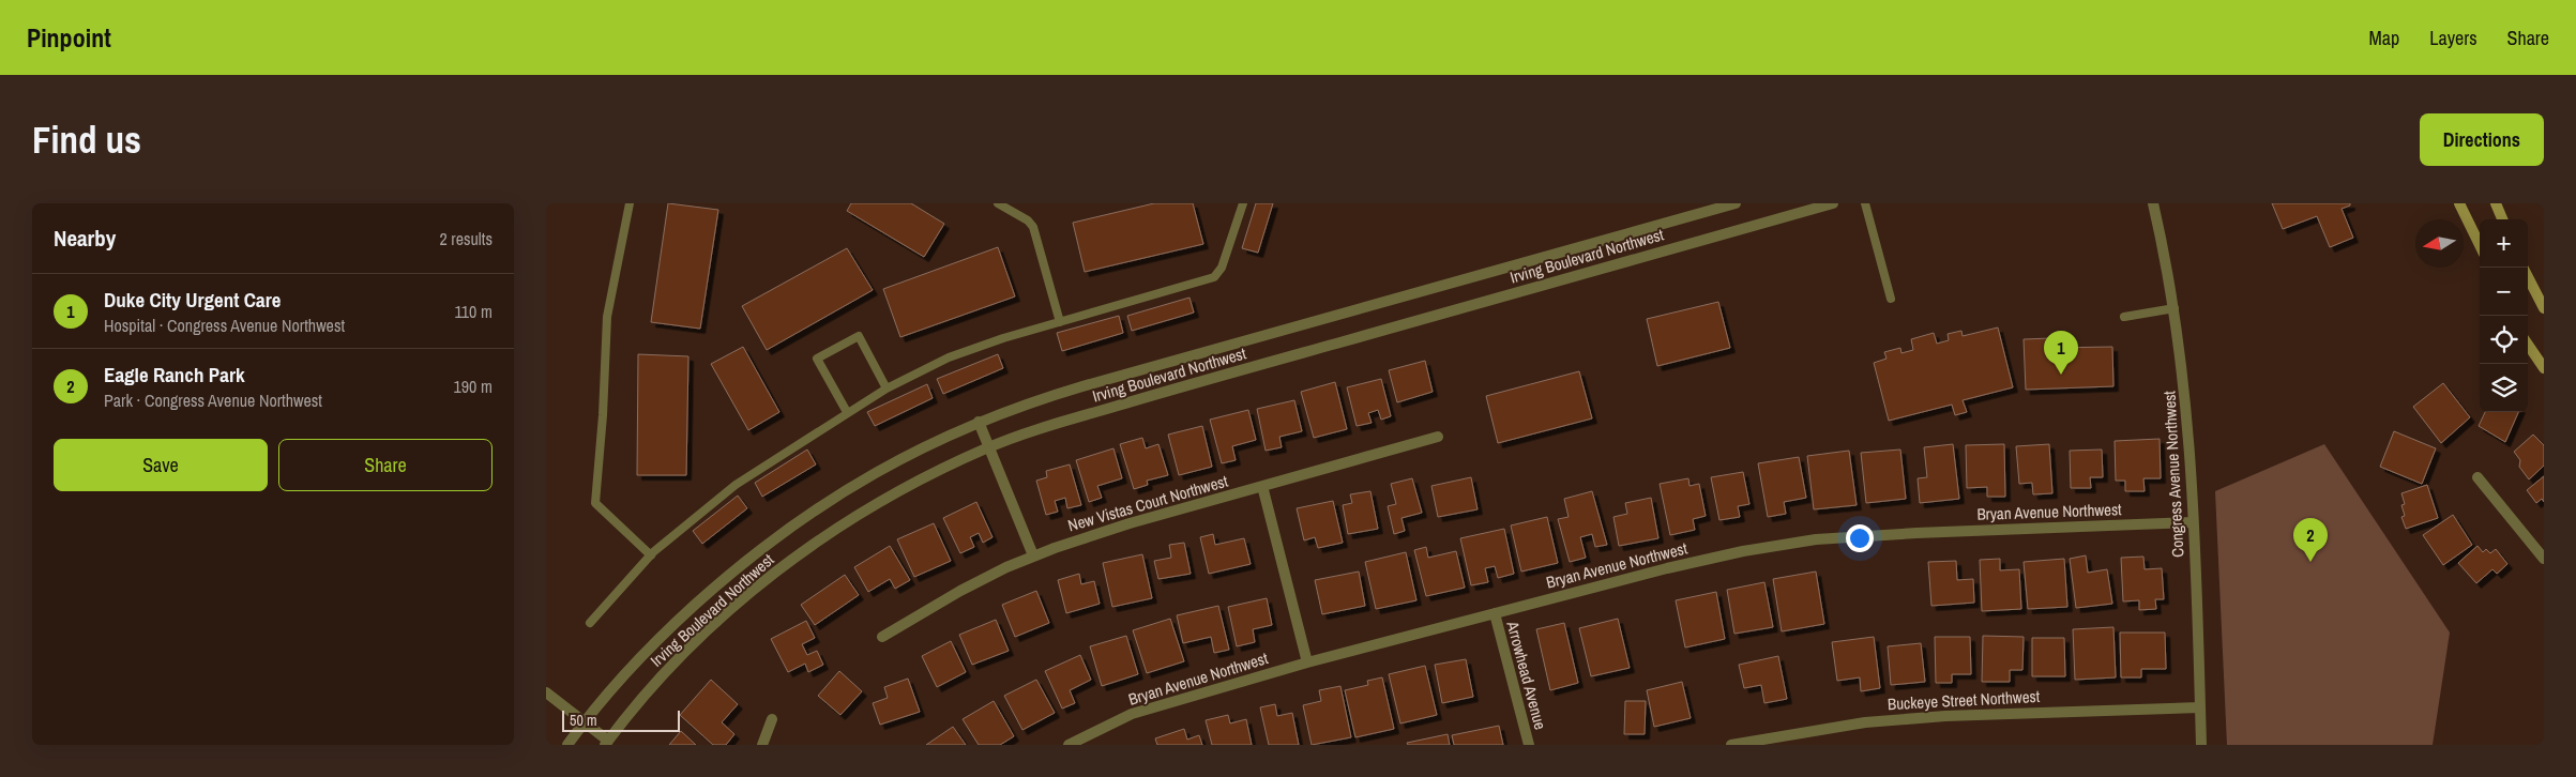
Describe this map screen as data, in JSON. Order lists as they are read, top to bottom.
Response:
{
  "streets": {
    "street": [
      "Irving Boulevard Northwest",
      "Congress Avenue Northwest",
      "New Vistas Court Northwest",
      "Bryan Avenue Northwest",
      "Arrowhead Avenue",
      "Buckeye Street Northwest"
    ]
  },
  "crossings": [
    ["Congress Avenue Northwest", "Bryan Avenue Northwest"],
    ["Congress Avenue Northwest", "Buckeye Street Northwest"],
    ["Bryan Avenue Northwest", "Arrowhead Avenue"]
  ],
  "scale_bar": "50 m",
  "north": "left",
  "page": {
    "header": "Pinpoint",
    "nav": ["Map", "Layers", "Share"],
    "buttons": [
      "Directions",
      ["Save", "Share"]
    ],
    "title": "Find us",
    "heading": ["Nearby", "2 results"],
    "map_buttons": ["+", "−"],
    "list": [
      {
        "mark": "1",
        "name": "Duke City Urgent Care",
        "note": "Hospital · Congress Avenue Northwest",
        "value": "110 m"
      },
      {
        "mark": "2",
        "name": "Eagle Ranch Park",
        "note": "Park · Congress Avenue Northwest",
        "value": "190 m"
      }
    ],
    "pins": ["1", "2"],
    "scale": "50 m"
  }
}
